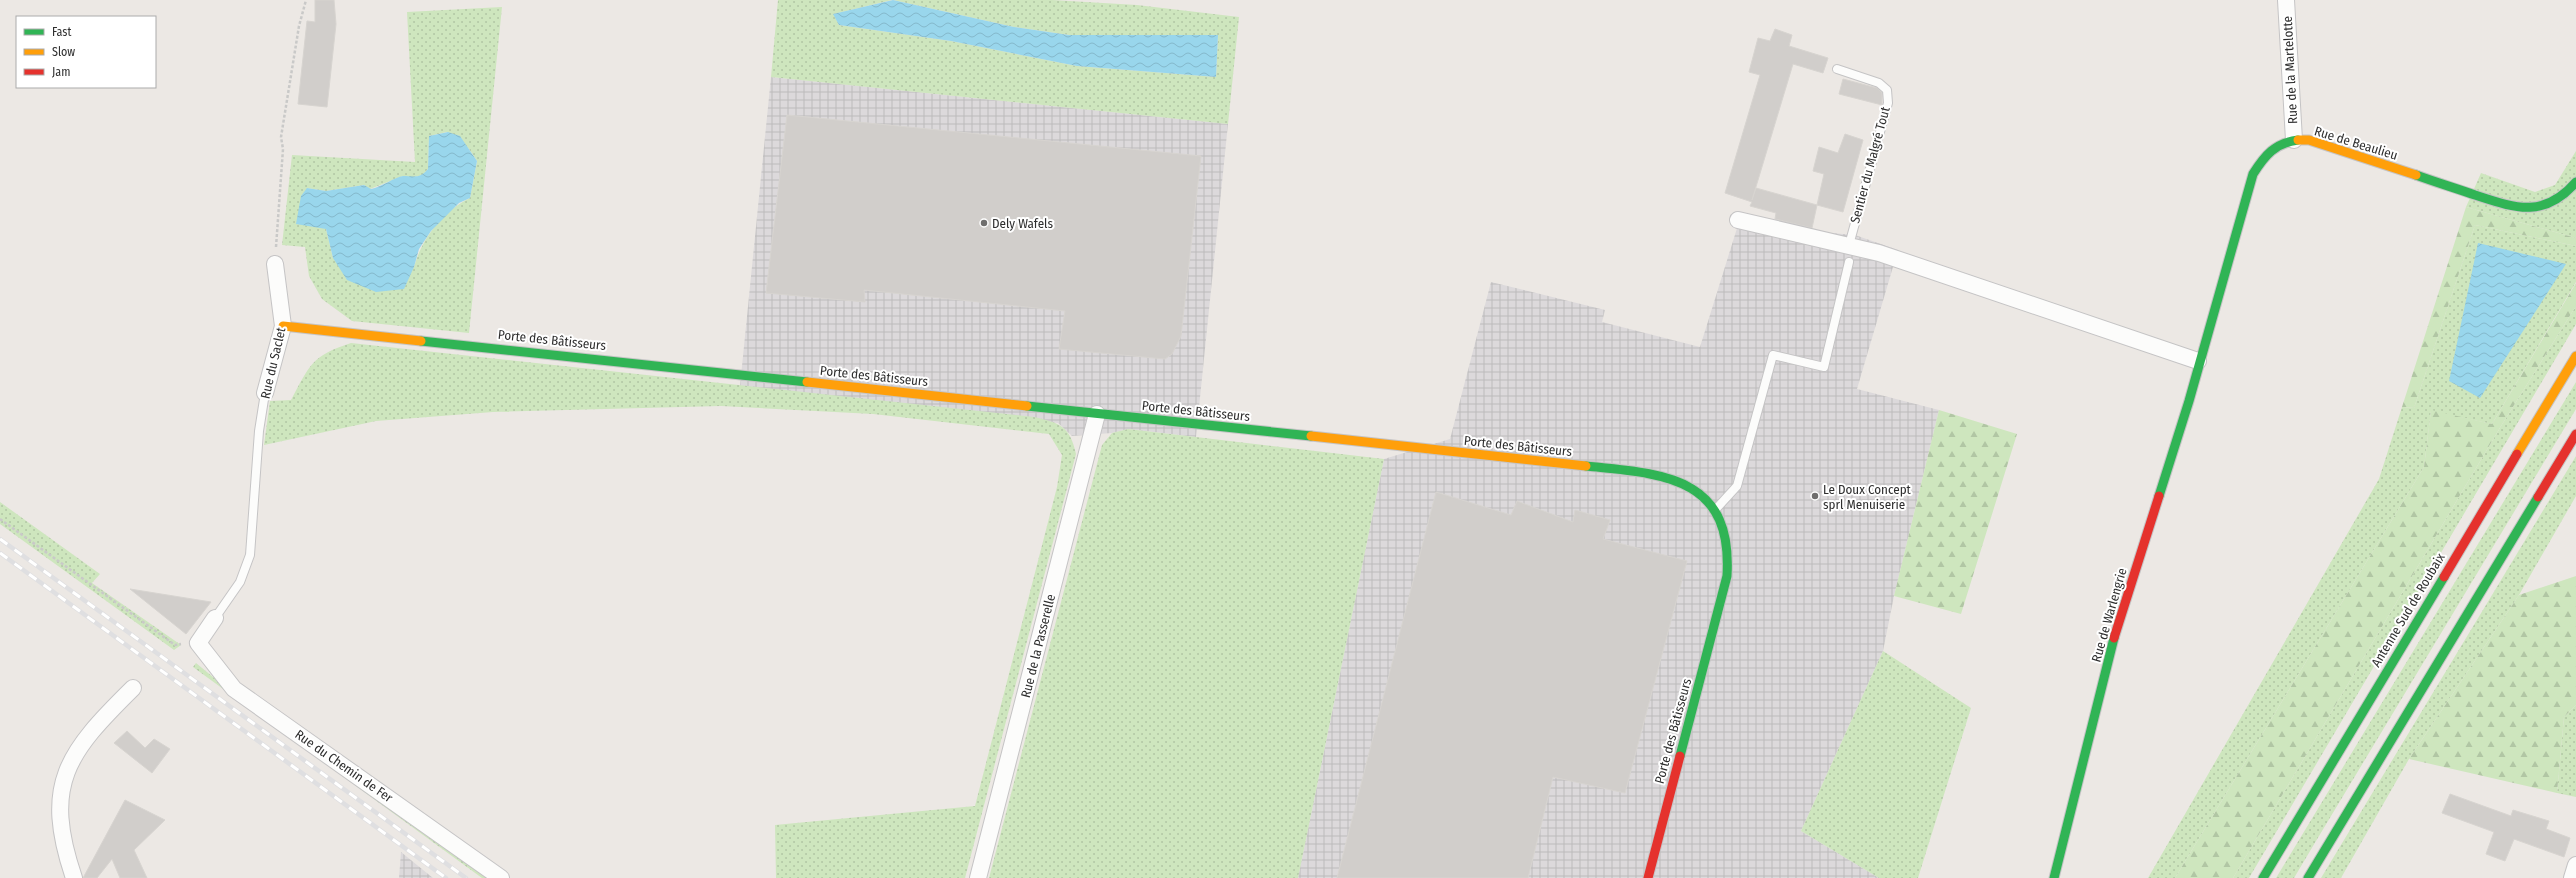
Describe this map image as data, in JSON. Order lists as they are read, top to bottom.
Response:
{
  "streets": {
    "main road": [
      "Rue de Beaulieu",
      "Porte des Bâtisseurs",
      "Antenne Sud de Roubaix",
      "Rue de Warlengrie"
    ],
    "street": [
      "Rue de la Martelotte",
      "Rue du Saclet",
      "Rue de la Passerelle",
      "Rue du Chemin de Fer"
    ],
    "lane": ["Sentier du Malgré Tout"]
  },
  "crossings": [
    ["Rue de la Martelotte", "Rue de Beaulieu"],
    ["Rue de Beaulieu", "Rue de Warlengrie"],
    ["Porte des Bâtisseurs", "Rue du Saclet"],
    ["Porte des Bâtisseurs", "Rue de la Passerelle"],
    ["Rue du Saclet", "Rue du Chemin de Fer"]
  ],
  "places": ["Dely Wafels", "Le Doux Concept sprl Menuiserie"],
  "legend": ["Fast", "Slow", "Jam"]
}
